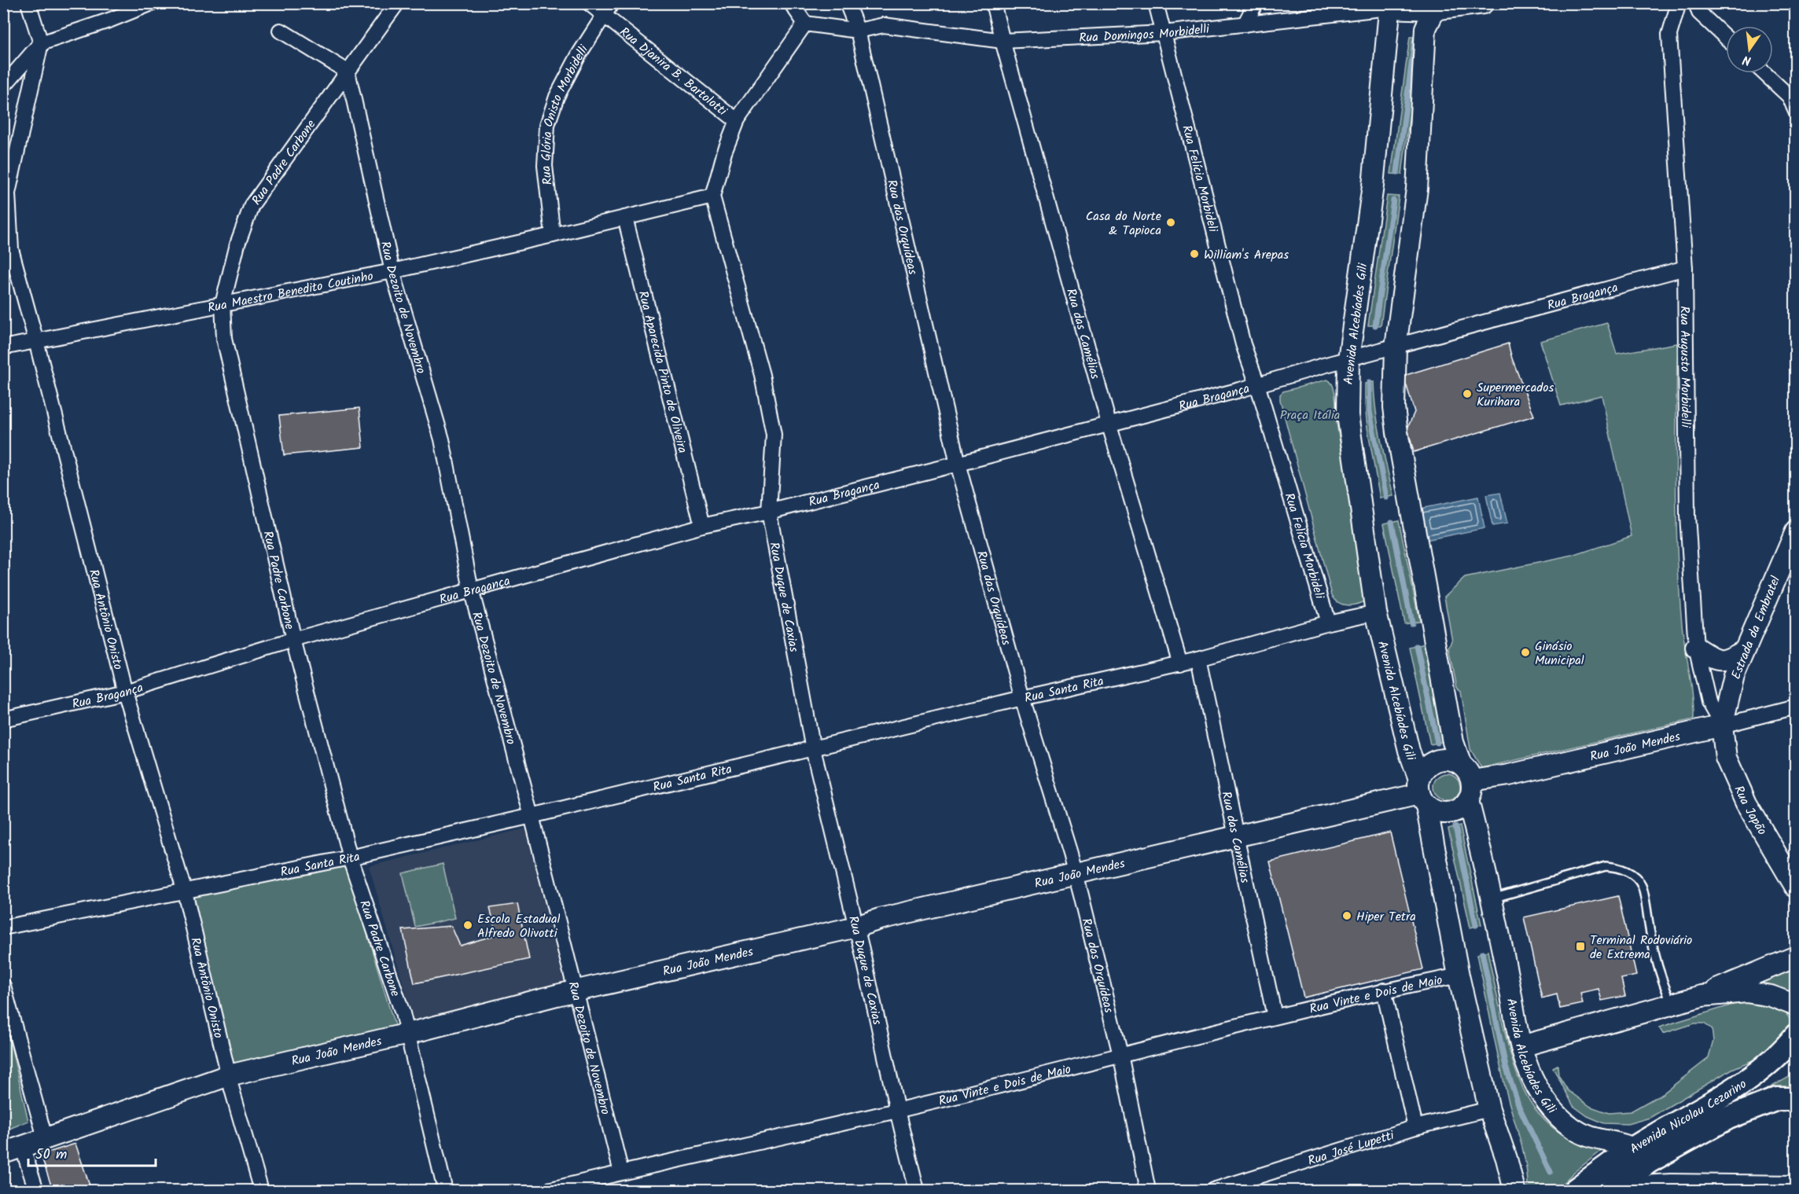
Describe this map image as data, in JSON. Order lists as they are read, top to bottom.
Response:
{
  "streets": {
    "main road": ["Avenida Nicolau Cezarino"],
    "street": [
      "Rua Domingos Morbidelli",
      "Rua Djanira B. Bartolotti",
      "Rua Glória Onisto Morbidelli",
      "Rua Padre Carbone",
      "Rua Felícia Morbideli",
      "Rua das Orquídeas",
      "Rua Maestro Benedito Coutinho",
      "Rua Bragança",
      "Rua Dezoito de Novembro",
      "Avenida Alcebíades Gili",
      "Rua das Camélias",
      "Rua Augusto Morbidelli",
      "Rua Aparecida Pinto de Oliveira",
      "Rua Duque de Caxias",
      "Rua Antônio Onisto",
      "Estrada da Embratel",
      "Rua Santa Rita",
      "Rua João Mendes",
      "Rua Japão",
      "Rua Vinte e Dois de Maio",
      "Rua José Lupetti"
    ]
  },
  "crossings": [
    ["Rua Domingos Morbidelli", "Rua Felícia Morbideli"],
    ["Rua Domingos Morbidelli", "Rua das Orquídeas"],
    ["Rua Domingos Morbidelli", "Avenida Alcebíades Gili"],
    ["Rua Domingos Morbidelli", "Rua das Camélias"],
    ["Rua Djanira B. Bartolotti", "Rua Glória Onisto Morbidelli"],
    ["Rua Glória Onisto Morbidelli", "Rua Maestro Benedito Coutinho"],
    ["Rua Padre Carbone", "Rua Maestro Benedito Coutinho"],
    ["Rua Padre Carbone", "Rua Bragança"],
    ["Rua Padre Carbone", "Rua Dezoito de Novembro"],
    ["Rua Padre Carbone", "Rua Santa Rita"],
    ["Rua Padre Carbone", "Rua João Mendes"],
    ["Rua Felícia Morbideli", "Rua Bragança"],
    ["Rua Felícia Morbideli", "Rua Santa Rita"],
    ["Rua das Orquídeas", "Rua Bragança"],
    ["Rua das Orquídeas", "Rua Santa Rita"],
    ["Rua das Orquídeas", "Rua João Mendes"],
    ["Rua das Orquídeas", "Rua Vinte e Dois de Maio"],
    ["Rua Maestro Benedito Coutinho", "Rua Dezoito de Novembro"],
    ["Rua Maestro Benedito Coutinho", "Rua Aparecida Pinto de Oliveira"],
    ["Rua Maestro Benedito Coutinho", "Rua Duque de Caxias"],
    ["Rua Maestro Benedito Coutinho", "Rua Antônio Onisto"],
    ["Rua Bragança", "Rua Dezoito de Novembro"],
    ["Rua Bragança", "Avenida Alcebíades Gili"],
    ["Rua Bragança", "Rua das Camélias"],
    ["Rua Bragança", "Rua Augusto Morbidelli"],
    ["Rua Bragança", "Rua Aparecida Pinto de Oliveira"],
    ["Rua Bragança", "Rua Duque de Caxias"],
    ["Rua Bragança", "Rua Antônio Onisto"],
    ["Rua Dezoito de Novembro", "Rua Santa Rita"],
    ["Rua Dezoito de Novembro", "Rua João Mendes"],
    ["Rua Dezoito de Novembro", "Rua Vinte e Dois de Maio"],
    ["Avenida Alcebíades Gili", "Rua Santa Rita"],
    ["Avenida Alcebíades Gili", "Rua João Mendes"],
    ["Avenida Alcebíades Gili", "Rua Vinte e Dois de Maio"],
    ["Avenida Alcebíades Gili", "Avenida Nicolau Cezarino"],
    ["Avenida Alcebíades Gili", "Rua José Lupetti"],
    ["Rua das Camélias", "Rua Santa Rita"],
    ["Rua das Camélias", "Rua João Mendes"],
    ["Rua das Camélias", "Rua Vinte e Dois de Maio"],
    ["Rua Augusto Morbidelli", "Estrada da Embratel"],
    ["Rua Augusto Morbidelli", "Rua João Mendes"],
    ["Rua Augusto Morbidelli", "Rua Japão"],
    ["Rua Duque de Caxias", "Rua Santa Rita"],
    ["Rua Duque de Caxias", "Rua João Mendes"],
    ["Rua Duque de Caxias", "Rua Vinte e Dois de Maio"],
    ["Rua Antônio Onisto", "Rua Santa Rita"],
    ["Rua Antônio Onisto", "Rua João Mendes"],
    ["Estrada da Embratel", "Rua João Mendes"],
    ["Estrada da Embratel", "Rua Japão"],
    ["Rua João Mendes", "Rua Japão"]
  ],
  "parks": ["Praça Itália"],
  "places": {
    "other": [
      "Casa do Norte & Tapioca",
      "William's Arepas",
      "Supermercados Kurihara",
      "Ginásio Municipal",
      "Hiper Tetra",
      "Escola Estadual Alfredo Olivotti"
    ],
    "transit": ["Terminal Rodoviário de Extrema"]
  },
  "scale_bar": "50 m",
  "north": "bottom"
}
